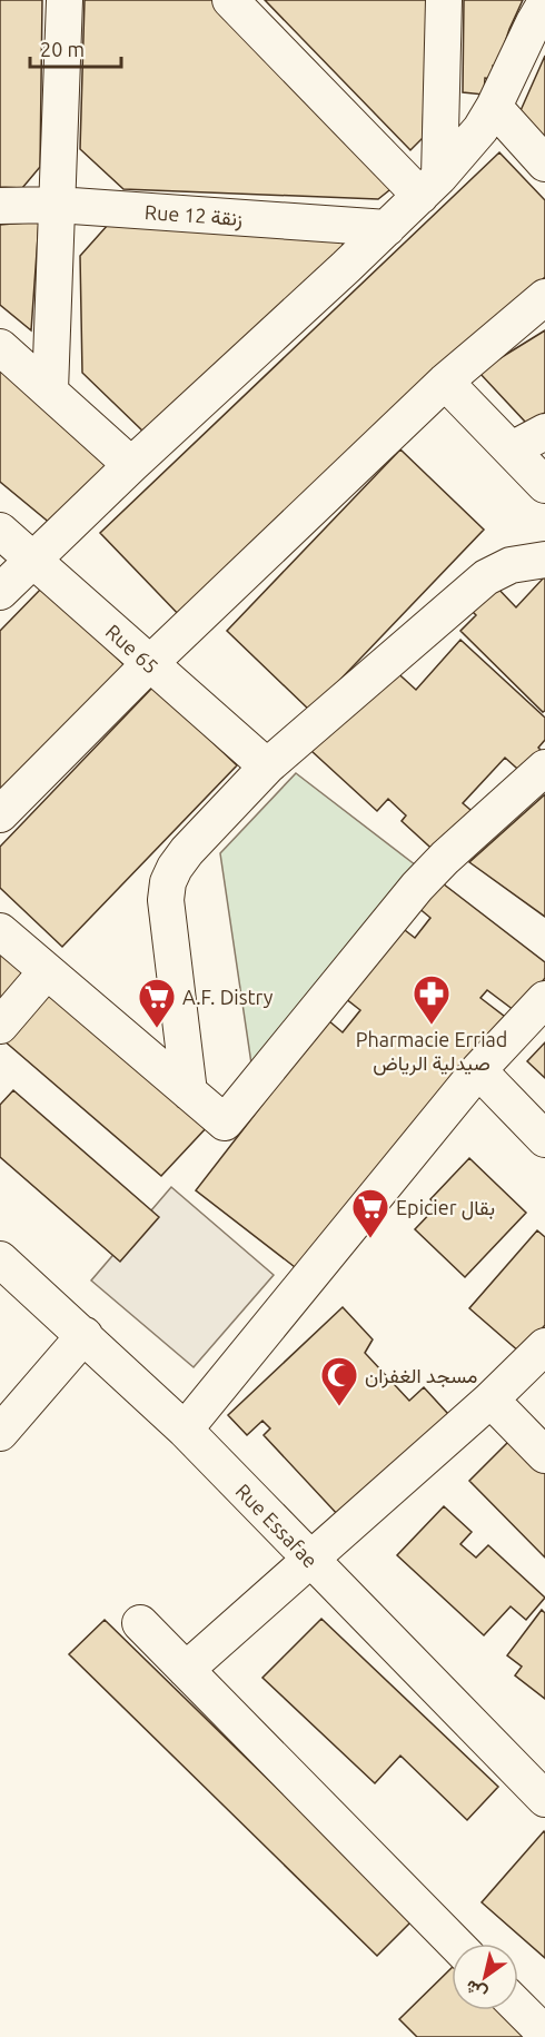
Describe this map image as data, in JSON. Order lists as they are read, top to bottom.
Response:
{
  "streets": {
    "street": ["Rue 12 زنقة", "Rue 65", "Rue Essafae"]
  },
  "places": {
    "pharmacy": ["Pharmacie Erriad صيدلية الرياض"],
    "supermarket": ["A.F. Distry", "Epicier بقال"],
    "mosque": ["مسجد الغفران"]
  },
  "scale_bar": "20 m",
  "north": "bottom left"
}
